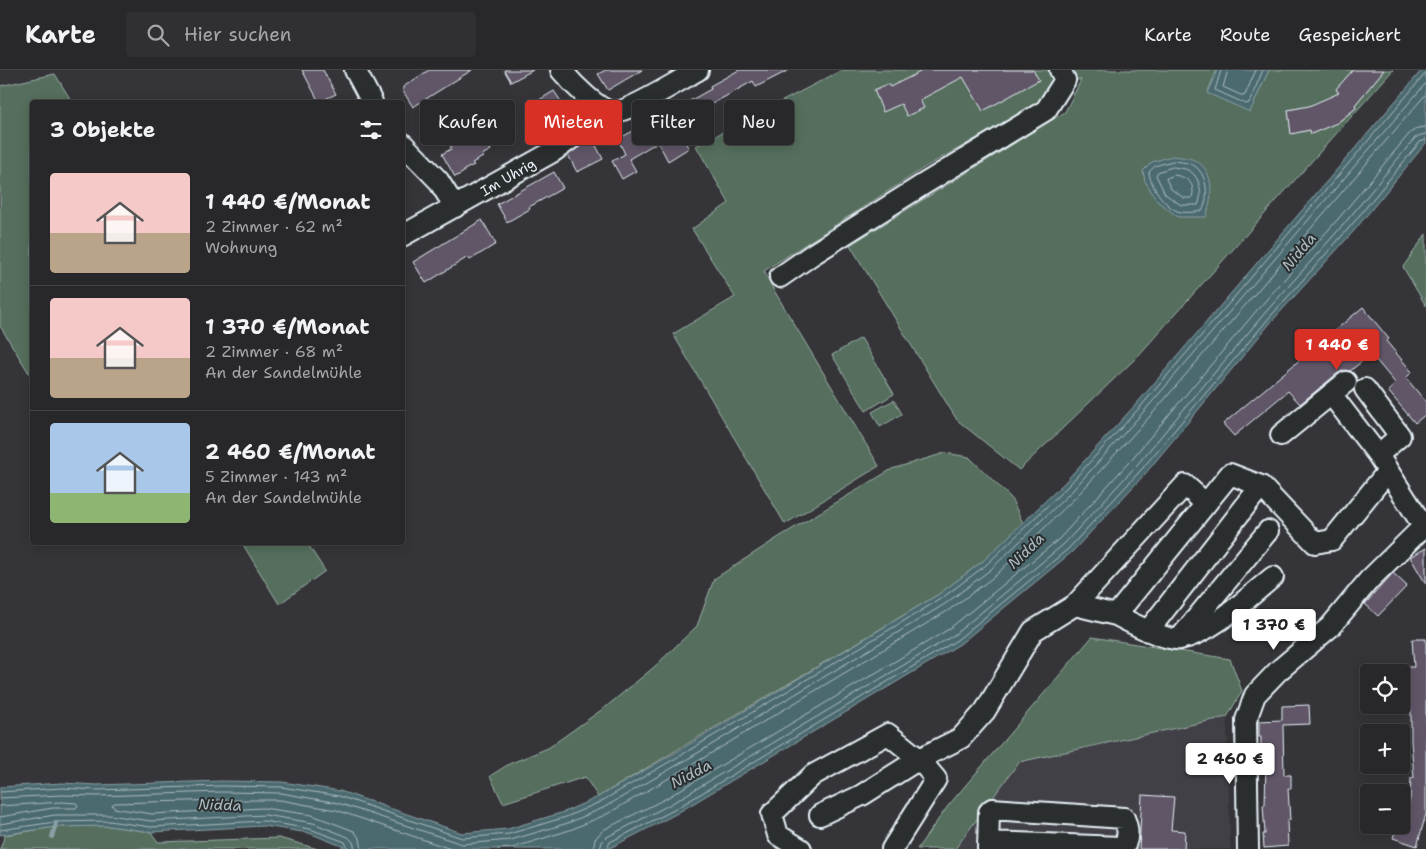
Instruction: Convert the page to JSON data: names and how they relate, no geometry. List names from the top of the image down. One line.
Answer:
{"streets":{"street":["Im Uhrig"]},"water":["Nidda"],"page":{"header":"Karte","search":"Hier suchen","nav":["Karte","Route","Gespeichert"],"chip":["Kaufen","Mieten","Filter","Neu"],"heading":"3 Objekte","list":[{"name":"1 440 €/Monat","note":"2 Zimmer · 62 m² · Wohnung"},{"name":"1 370 €/Monat","note":"2 Zimmer · 68 m² · An der Sandelmühle"},{"name":"2 460 €/Monat","note":"5 Zimmer · 143 m² · An der Sandelmühle"}],"price":["1 440 €","1 370 €","2 460 €"],"map_buttons":["+","−"]}}
